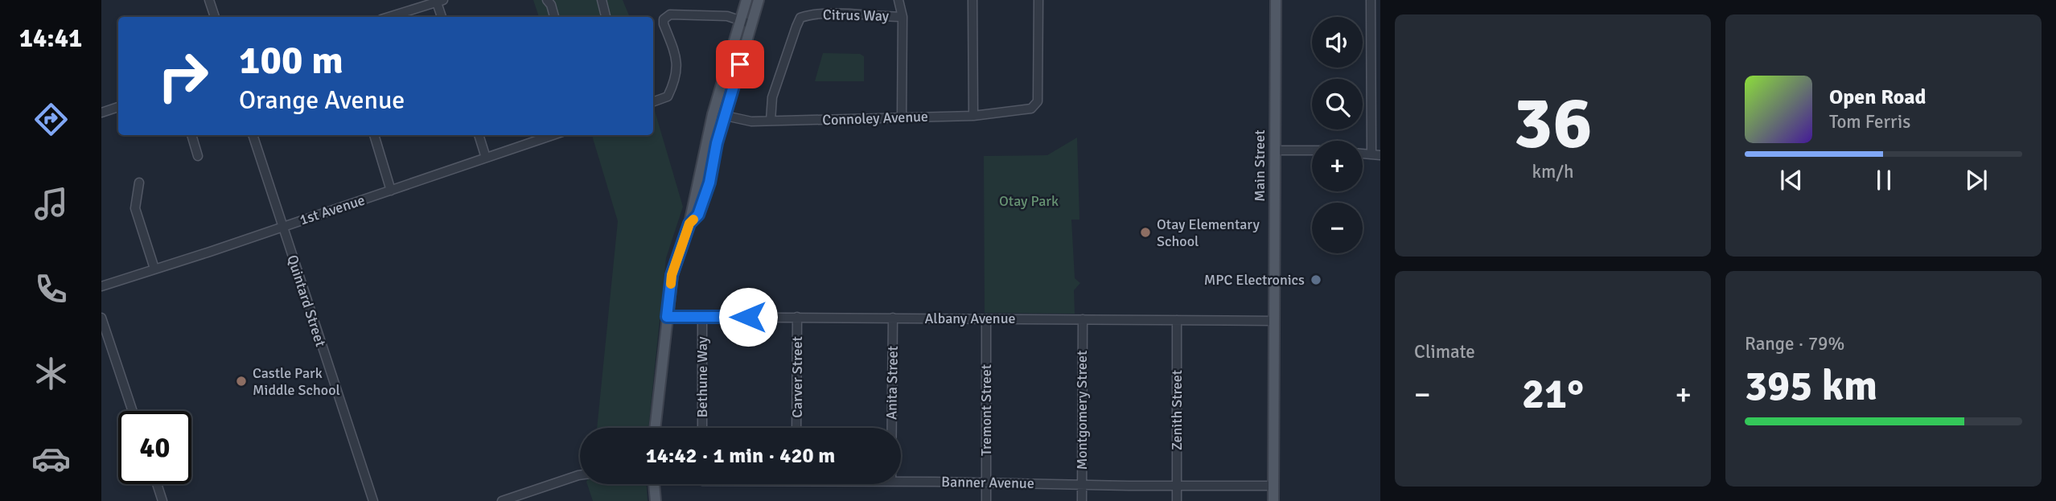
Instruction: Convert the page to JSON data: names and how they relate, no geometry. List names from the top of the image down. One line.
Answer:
{"streets":{"main road":["Main Street"],"street":["Citrus Way","Connoley Avenue","1st Avenue","Quintard Street","Albany Avenue","Bethune Way","Carver Street","Anita Street","Tremont Street","Montgomery Street","Zenith Street","Banner Avenue"]},"crossings":[["Citrus Way","Connoley Avenue"],["Main Street","Albany Avenue"],["Main Street","Banner Avenue"],["1st Avenue","Quintard Street"],["Albany Avenue","Bethune Way"],["Albany Avenue","Carver Street"],["Albany Avenue","Anita Street"],["Albany Avenue","Tremont Street"],["Albany Avenue","Montgomery Street"],["Albany Avenue","Zenith Street"],["Tremont Street","Banner Avenue"],["Montgomery Street","Banner Avenue"],["Zenith Street","Banner Avenue"]],"parks":["Otay Park"],"places":["Otay Elementary School","MPC Electronics","Castle Park Middle School"],"page":{"tabs":"14:41","tile":[["36","km/h"],"Climate",["Range · 79%","395 km"]],"map_buttons":["+","−"],"turn":["100 m","Orange Avenue"],"song":["Open Road","Tom Ferris"],"heat":["−","21°","+"],"limit":"40","trip":"14:42 · 1 min · 420 m"}}
